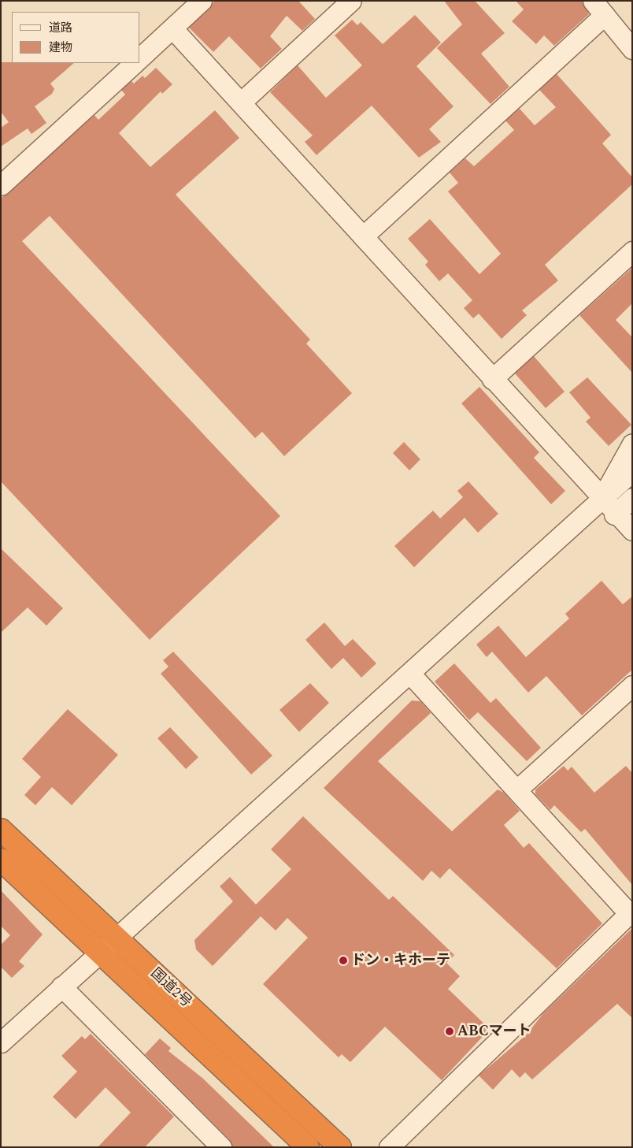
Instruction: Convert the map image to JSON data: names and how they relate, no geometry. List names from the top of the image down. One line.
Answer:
{"streets":{"highway":["国道2号"]},"places":["ドン・キホーテ","ABCマート"],"legend":["道路","建物"]}
